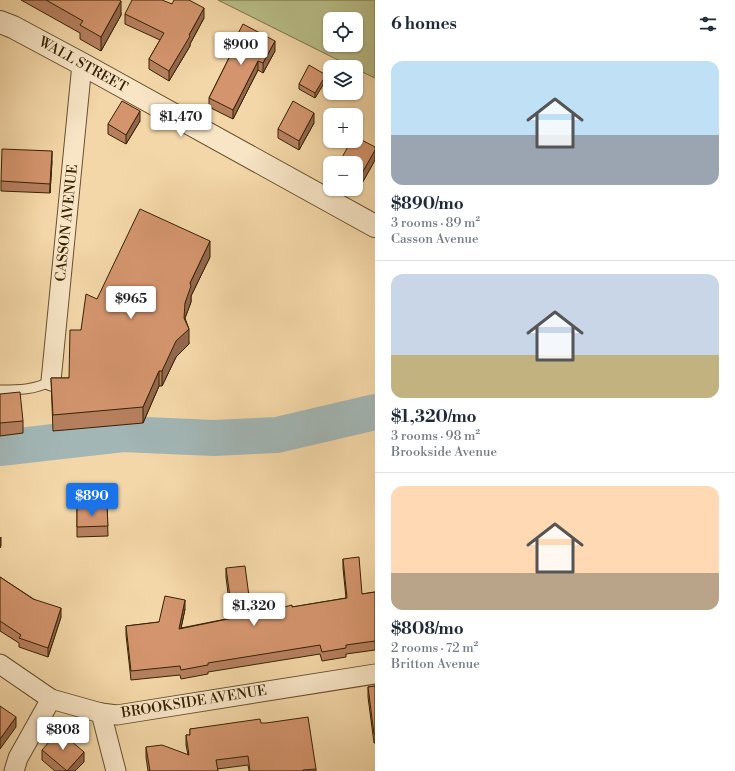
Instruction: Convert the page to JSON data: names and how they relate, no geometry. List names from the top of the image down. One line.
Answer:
{"streets":{"street":["WALL STREET","CASSON AVENUE","BROOKSIDE AVENUE"]},"crossings":[["WALL STREET","CASSON AVENUE"]],"page":{"heading":"6 homes","map_buttons":["+","−"],"price":["$900","$1,470","$965","$890","$1,320","$808"],"list":[{"name":"$890/mo","note":"3 rooms · 89 m² · Casson Avenue"},{"name":"$1,320/mo","note":"3 rooms · 98 m² · Brookside Avenue"},{"name":"$808/mo","note":"2 rooms · 72 m² · Britton Avenue"}]}}
